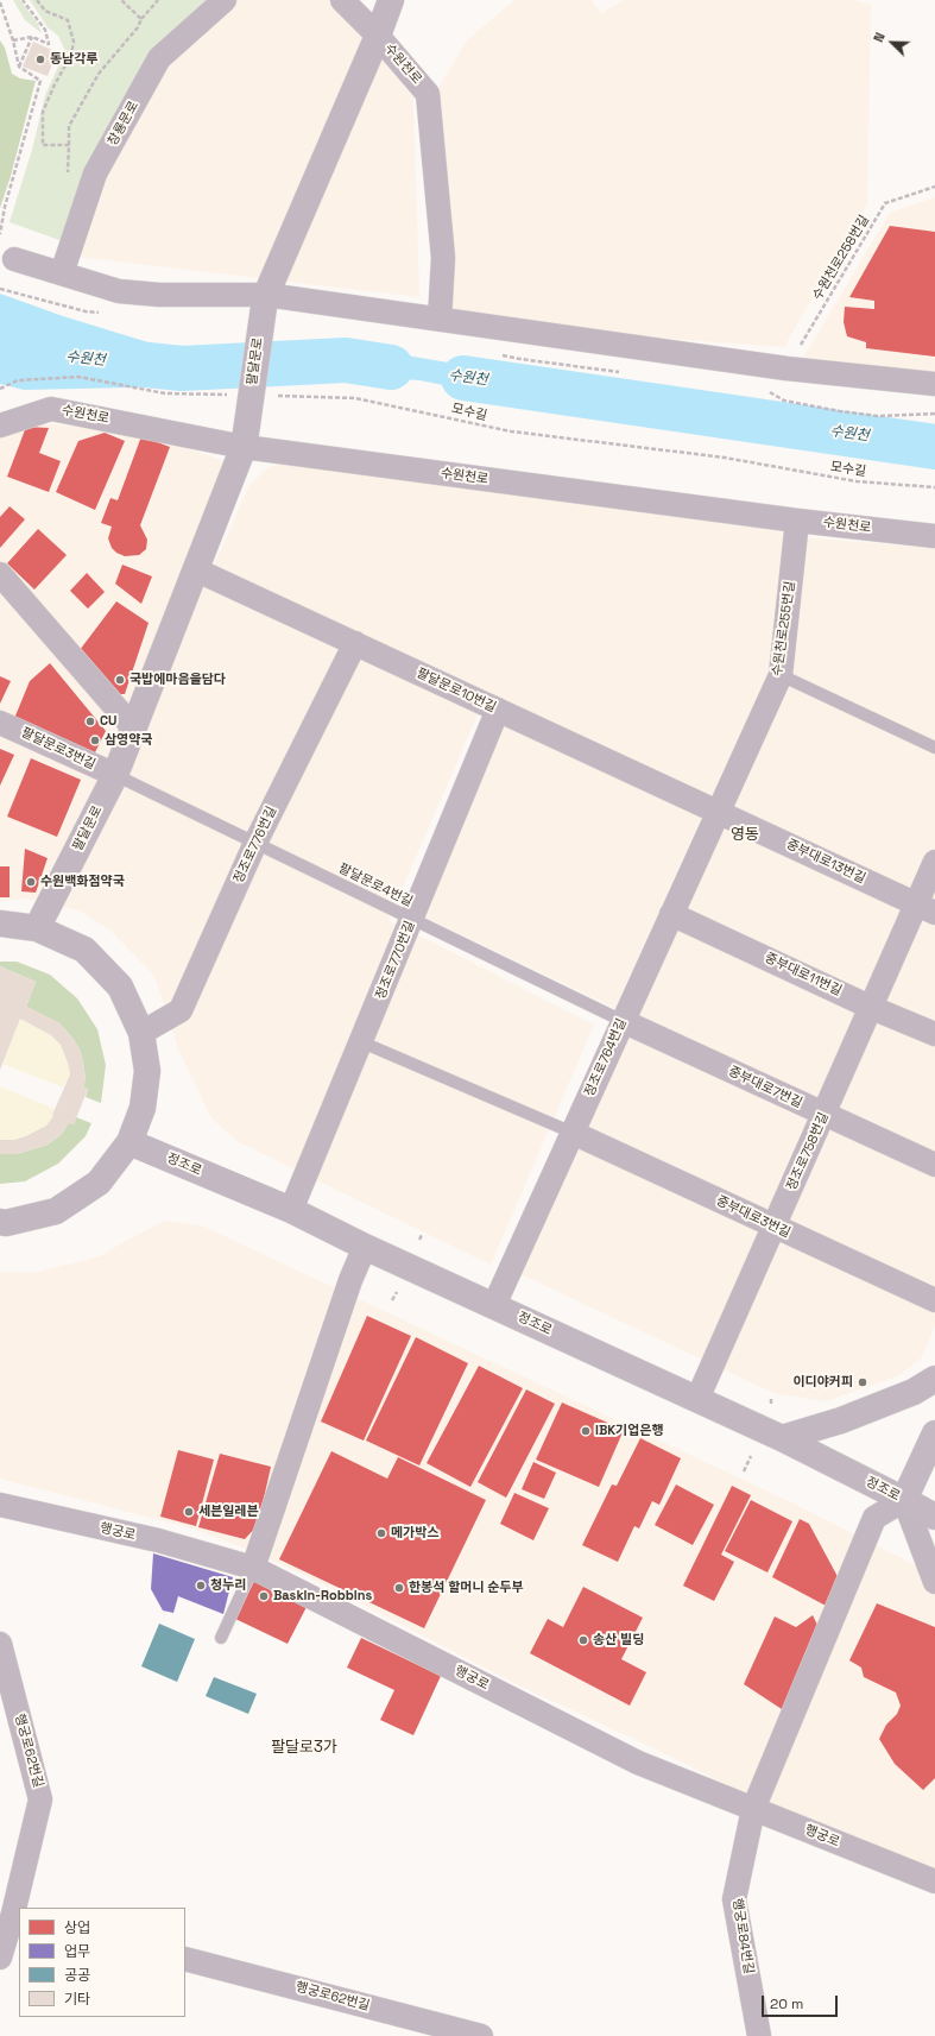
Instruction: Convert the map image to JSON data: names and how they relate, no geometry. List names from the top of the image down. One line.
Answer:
{"streets":{"main road":["정조로"],"street":["수원천로","창룡문로","팔달문로","수원천로255번길","팔달문로10번길","팔달문로3번길","정조로776번길","중부대로13번길","정조로770번길","중부대로11번길","정조로764번길","중부대로7번길","정조로758번길","중부대로3번길","행궁로","행궁로62번길","행궁로84번길"],"lane":["팔달문로4번길"],"path":["수원천로258번길","모수길"]},"crossings":[["수원천로","팔달문로"],["수원천로","수원천로255번길"],["팔달문로","팔달문로10번길"],["팔달문로","팔달문로3번길"],["팔달문로","팔달문로4번길"],["수원천로255번길","팔달문로10번길"],["수원천로255번길","중부대로13번길"],["수원천로255번길","정조로764번길"],["팔달문로10번길","정조로776번길"],["팔달문로10번길","중부대로13번길"],["팔달문로10번길","정조로770번길"],["팔달문로10번길","정조로764번길"],["팔달문로3번길","팔달문로4번길"],["정조로776번길","팔달문로4번길"],["중부대로13번길","정조로764번길"],["중부대로13번길","정조로758번길"],["팔달문로4번길","정조로770번길"],["팔달문로4번길","정조로764번길"],["팔달문로4번길","중부대로7번길"],["정조로770번길","정조로"],["중부대로11번길","정조로764번길"],["중부대로11번길","정조로758번길"],["정조로764번길","중부대로7번길"],["정조로764번길","정조로"],["정조로764번길","중부대로3번길"],["중부대로7번길","정조로758번길"],["정조로758번길","정조로"],["정조로758번길","중부대로3번길"],["정조로","행궁로84번길"],["행궁로","행궁로84번길"]],"districts":["영동","팔달로3가"],"water":["수원천"],"places":["동남각루","국밥에마음을담다","CU","삼영약국","수원백화점약국","이디야커피","IBK기업은행","세븐일레븐","메가박스","청누리","한봉석 할머니 순두부","Baskin-Robbins","송산 빌딩"],"legend":["상업","업무","공공","기타"],"scale_bar":"20 m","north":"top left"}
